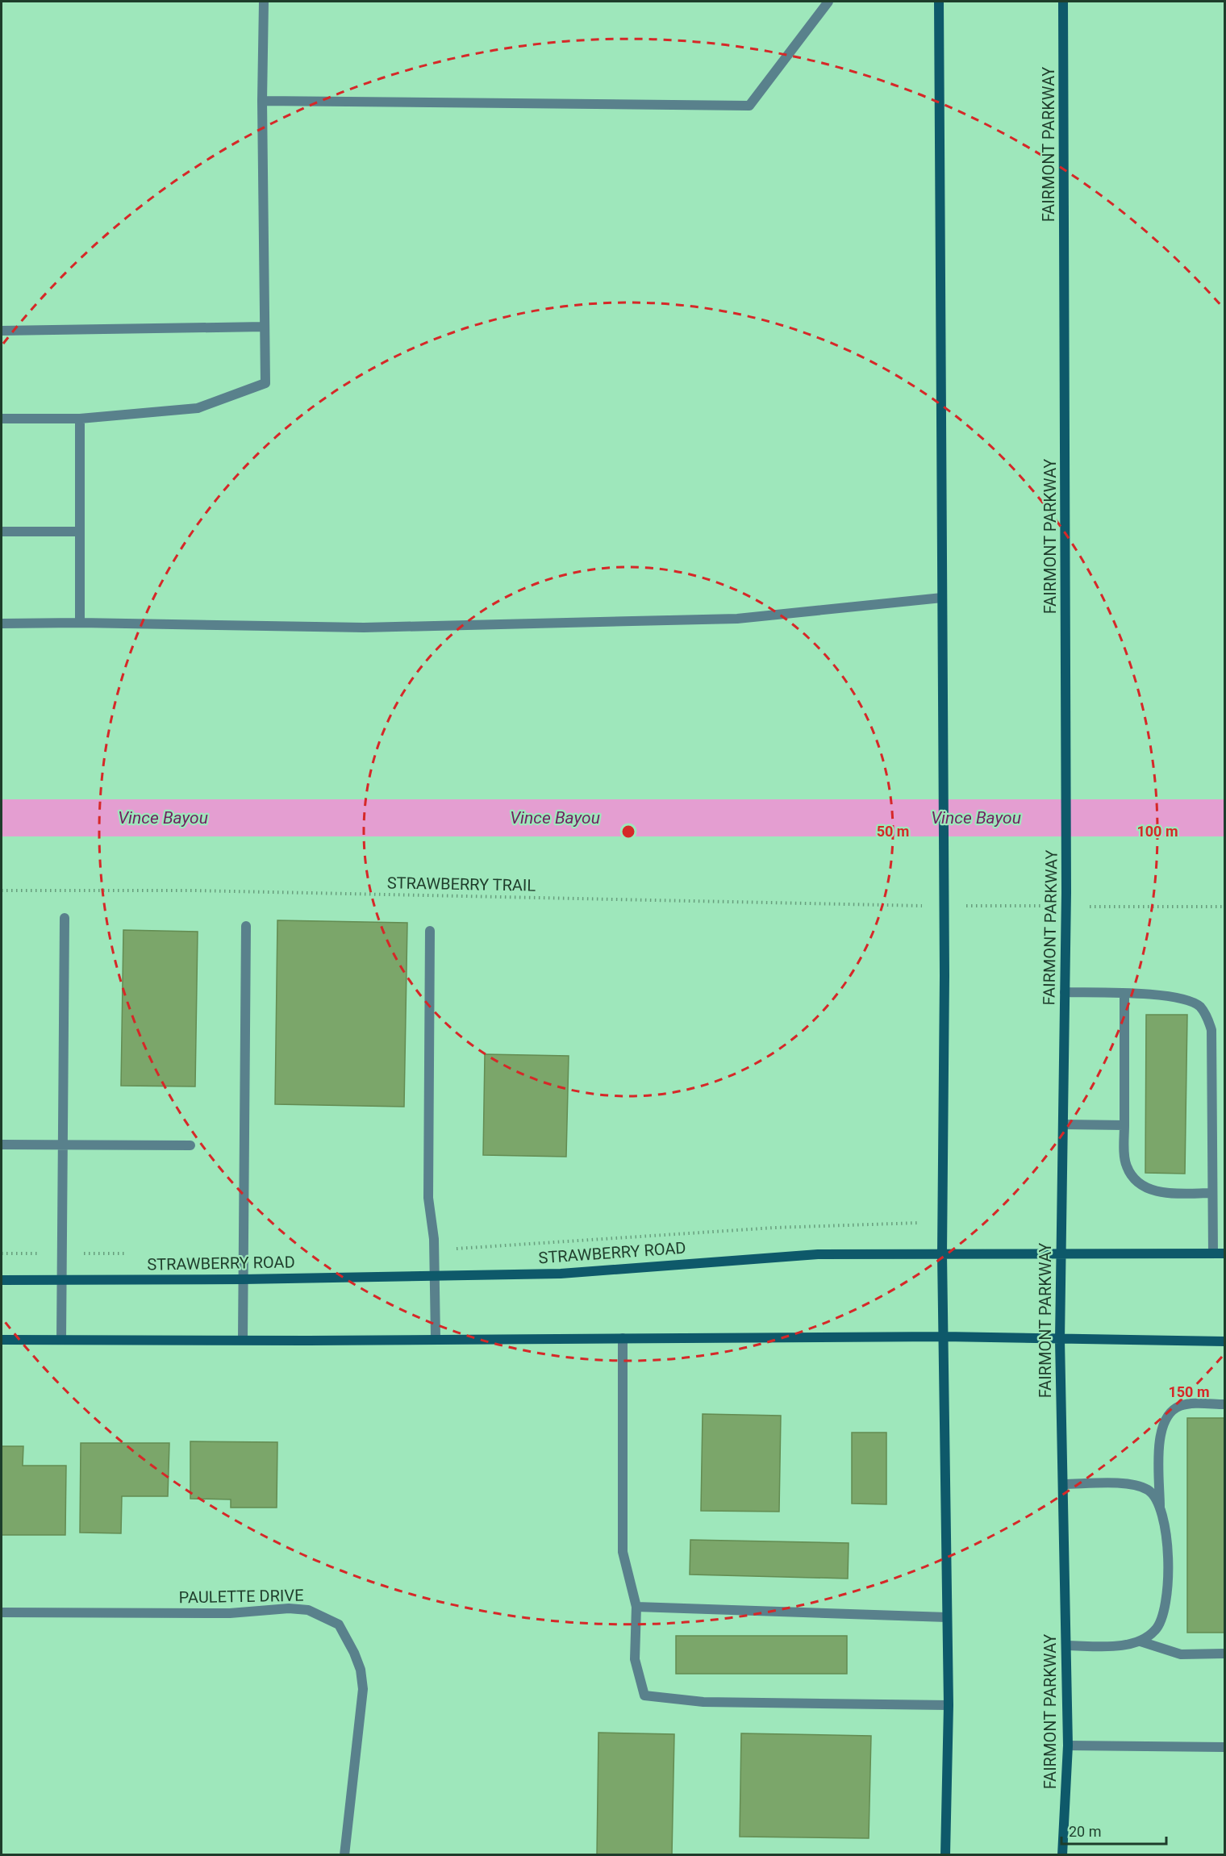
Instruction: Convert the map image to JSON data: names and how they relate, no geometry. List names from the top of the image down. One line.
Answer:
{"streets":{"main road":["FAIRMONT PARKWAY","STRAWBERRY ROAD"],"street":["PAULETTE DRIVE"],"path":["STRAWBERRY TRAIL"]},"crossings":[["FAIRMONT PARKWAY","STRAWBERRY ROAD"]],"water":["Vince Bayou"],"scale_bar":"20 m","rings":["50 m","100 m","150 m"]}
